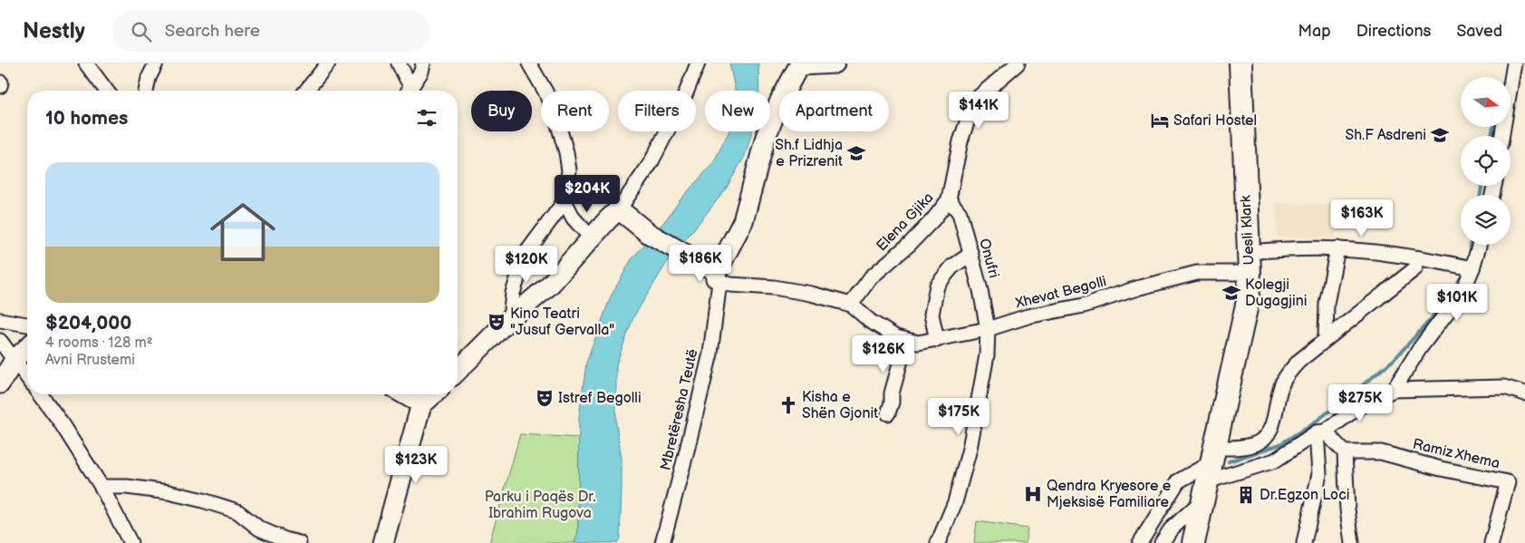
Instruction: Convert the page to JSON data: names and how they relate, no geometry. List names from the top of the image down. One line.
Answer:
{"streets":{"main road":["Uesli Klark"],"street":["Elena Gjika","Onufri","Xhevat Begolli","Mbretëresha Teutë","Ramiz Xhema"]},"crossings":[["Elena Gjika","Onufri"],["Elena Gjika","Xhevat Begolli"],["Uesli Klark","Xhevat Begolli"],["Onufri","Xhevat Begolli"],["Xhevat Begolli","Mbretëresha Teutë"]],"parks":["Parku i Paqës Dr. Ibrahim Rugova"],"places":{"hotel":["Safari Hostel"],"school or university":["Sh.F Asdreni","Sh.f Lidhja e Prizrenit","Kolegji Dugagjini"],"theatre":["Kino Teatri \"Jusuf Gervalla\"","Istref Begolli"],"church":["Kisha e Shën Gjonit"],"hospital":["Qendra Kryesore e Mjeksisë Familiare"],"building":["Dr.Egzon Loci"]},"north":"right","page":{"header":"Nestly","search":"Search here","nav":["Map","Directions","Saved"],"chip":["Buy","Rent","Filters","New","Apartment"],"heading":"10 homes","price":["$141K","$204K","$163K","$186K","$120K","$101K","$126K","$275K","$175K","$123K"],"list":[{"name":"$204,000","note":"4 rooms · 128 m² · Avni Rrustemi"}]}}
